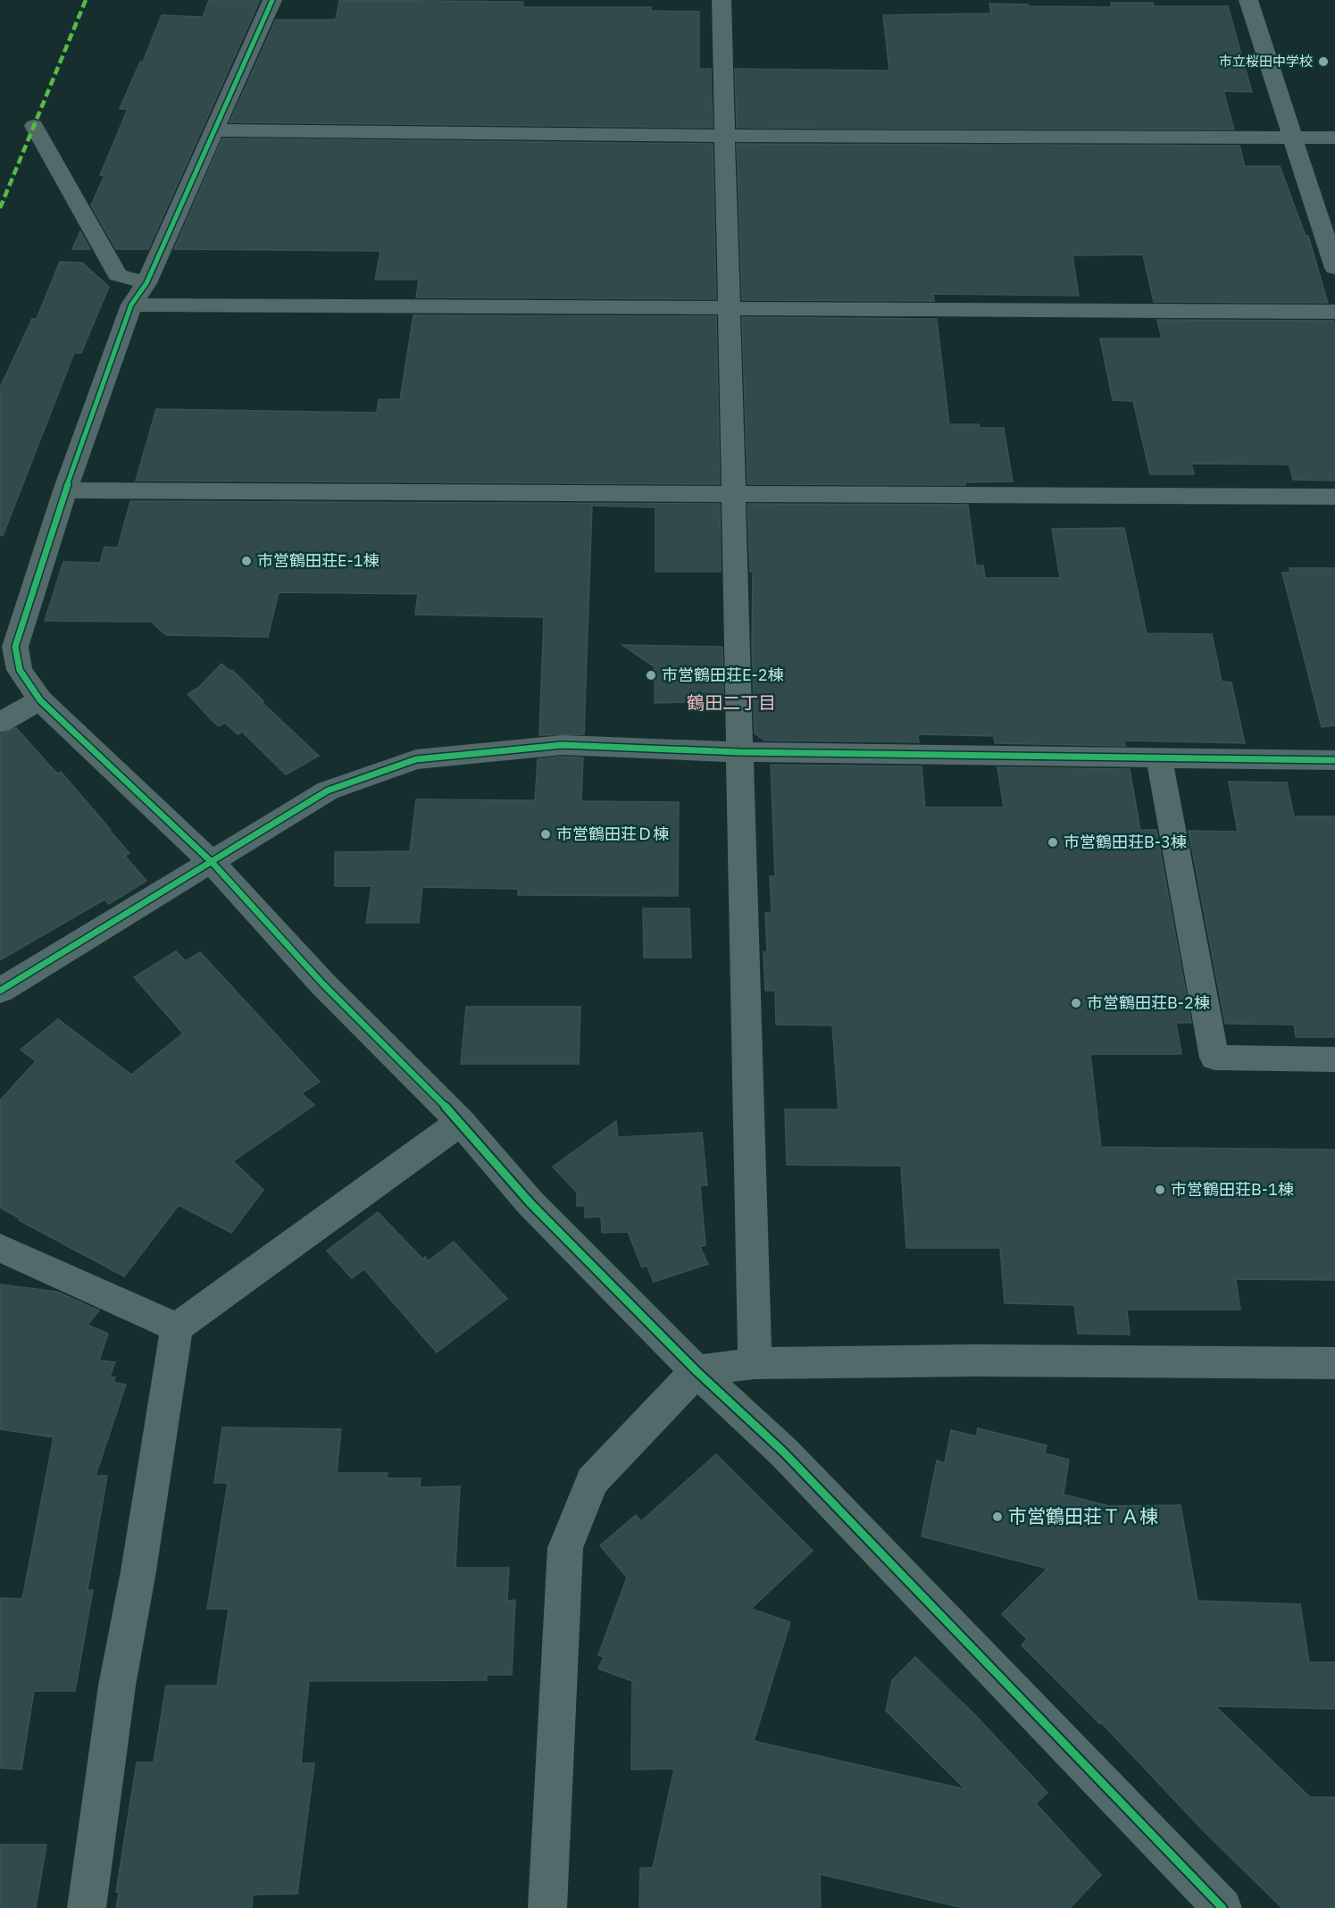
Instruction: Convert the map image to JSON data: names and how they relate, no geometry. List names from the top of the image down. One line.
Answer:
{"districts":["鶴田二丁目"],"places":["市立桜田中学校","市営鶴田荘E-1棟","市営鶴田荘E-2棟","市営鶴田荘Ｄ棟","市営鶴田荘B-3棟","市営鶴田荘B-2棟","市営鶴田荘B-1棟","市営鶴田荘ＴＡ棟"]}
